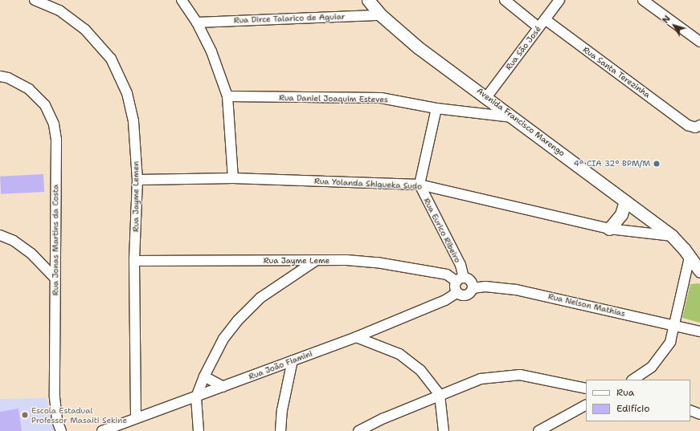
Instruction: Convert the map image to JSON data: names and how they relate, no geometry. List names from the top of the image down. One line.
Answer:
{"streets":{"main road":["Avenida Francisco Marengo"],"street":["Rua Dirce Talarico de Aguiar","Rua São José","Rua Santa Terezinha","Rua Daniel Joaquim Esteves","Rua Yolanda Shigueka Sudo","Rua Jayme Lemen","Rua Eurico Ribeiro","Rua Jonas Martins da Costa","Rua Jayme Leme","Rua Nelson Mathias","Rua João Fiamini"]},"crossings":[["Rua Dirce Talarico de Aguiar","Avenida Francisco Marengo"],["Rua São José","Rua Santa Terezinha"],["Rua São José","Avenida Francisco Marengo"],["Rua Daniel Joaquim Esteves","Avenida Francisco Marengo"],["Avenida Francisco Marengo","Rua Yolanda Shigueka Sudo"],["Rua Yolanda Shigueka Sudo","Rua Jayme Lemen"],["Rua Yolanda Shigueka Sudo","Rua Eurico Ribeiro"],["Rua Jayme Lemen","Rua Jayme Leme"],["Rua Jayme Lemen","Rua João Fiamini"],["Rua Eurico Ribeiro","Rua Jayme Leme"],["Rua Eurico Ribeiro","Rua Nelson Mathias"],["Rua Eurico Ribeiro","Rua João Fiamini"],["Rua Jayme Leme","Rua Nelson Mathias"],["Rua Jayme Leme","Rua João Fiamini"],["Rua Nelson Mathias","Rua João Fiamini"]],"places":["4ª CIA 32º BPM/M","Escola Estadual Professor Masaiti Sekine"],"legend":["Rua","Edifício"],"north":"top left"}
